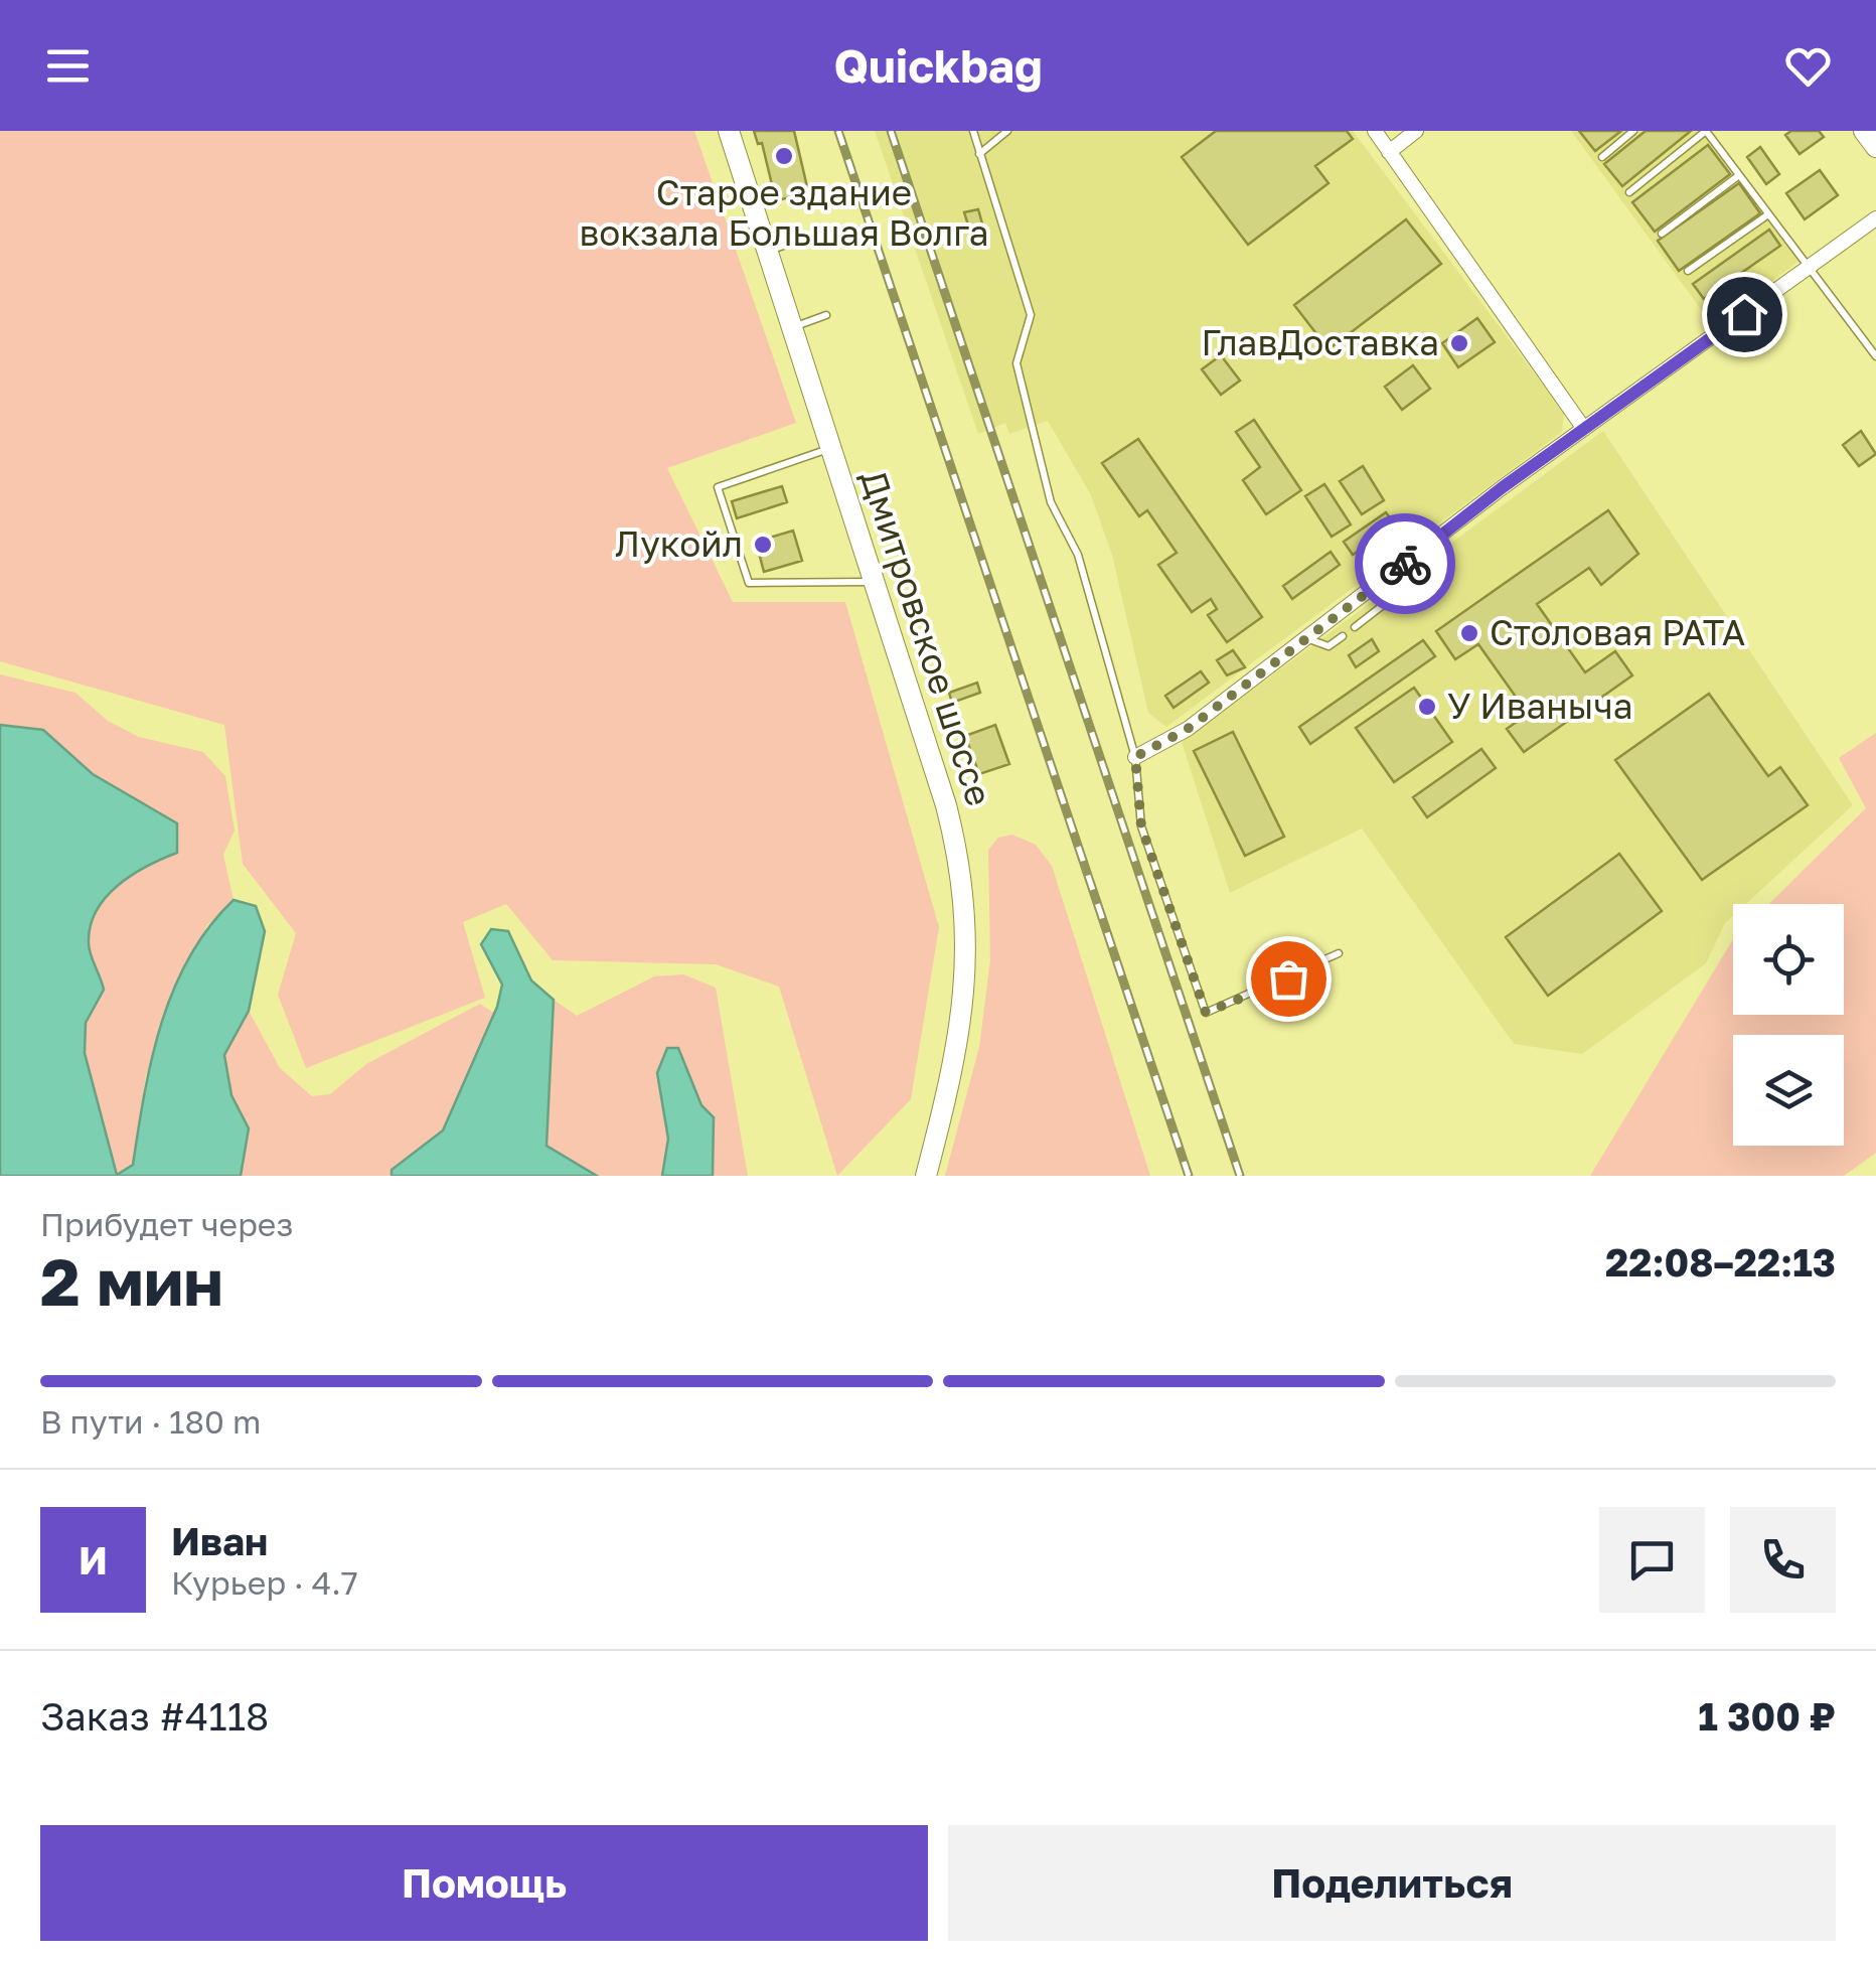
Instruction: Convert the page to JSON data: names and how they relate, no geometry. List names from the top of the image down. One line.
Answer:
{"streets":{"main road":["Дмитровское шоссе"]},"places":["Старое здание вокзала Большая Волга","ГлавДоставка","Лукойл","Столовая РАТА","У Иваныча"],"page":{"header":"Quickbag","heading":["2 мин","Прибудет через","22:08–22:13"],"panel":["Иван","Курьер · 4.7","Заказ #4118","1 300 ₽"],"bar":"В пути · 180 m","round":"И","buttons":["Помощь","Поделиться"]}}
